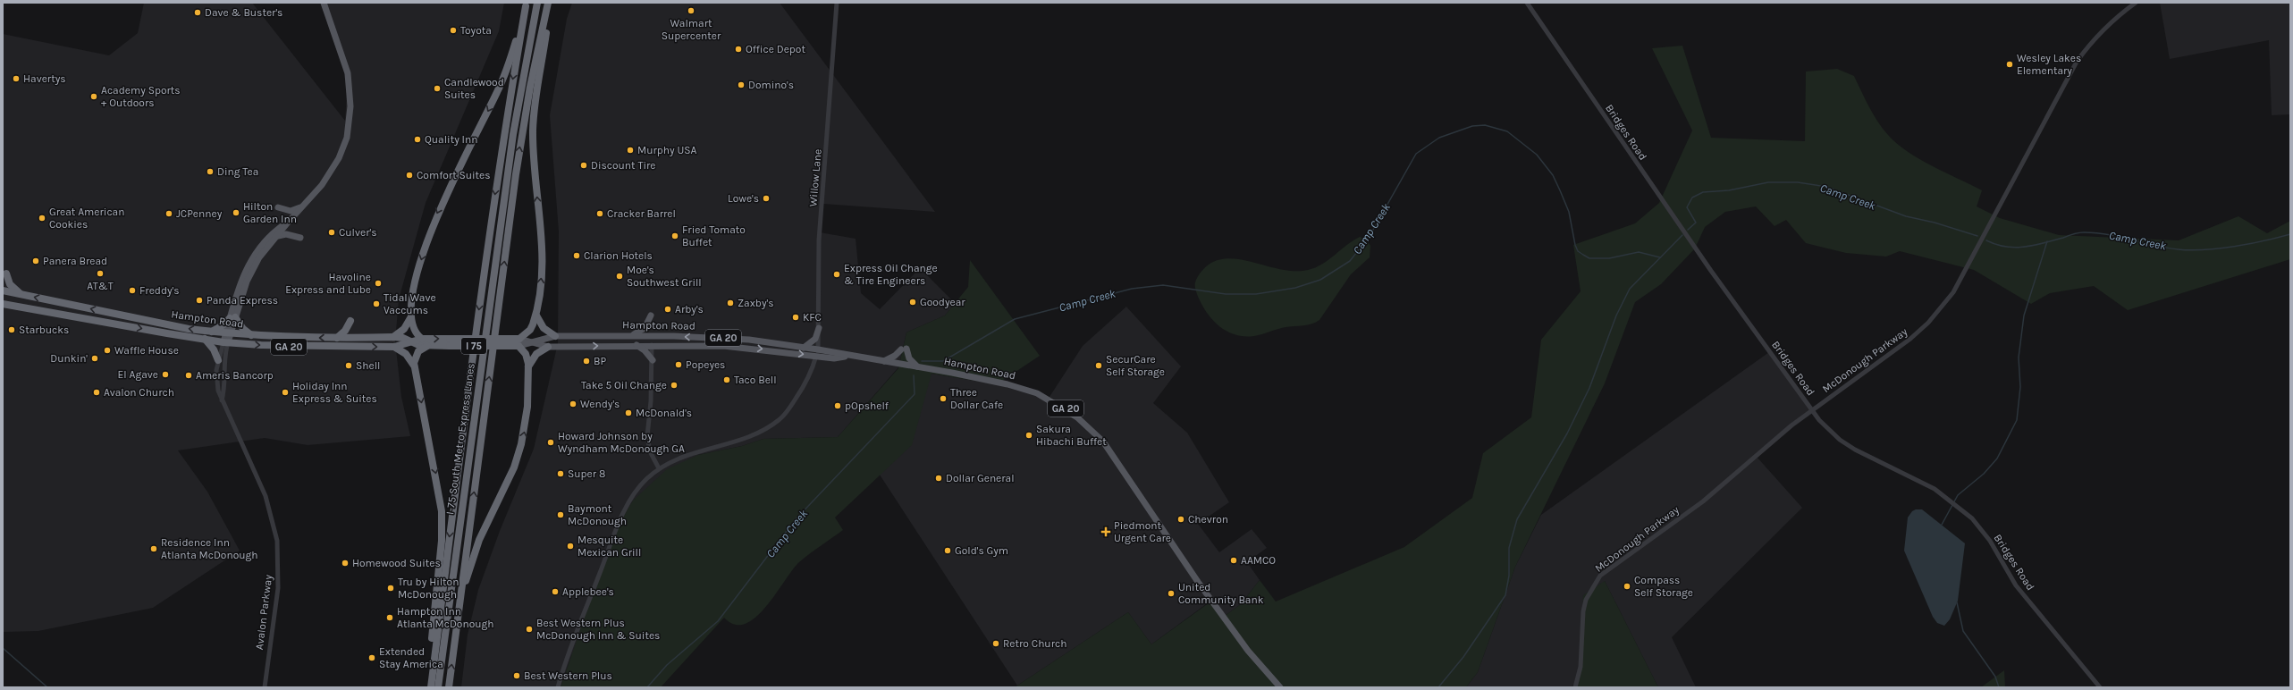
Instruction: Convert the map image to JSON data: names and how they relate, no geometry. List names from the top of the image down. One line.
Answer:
{"streets":{"highway":["Hampton Road","GA 20","I 75","I-75 South Metro Express Lanes"],"main road":["Avalon Parkway"],"street":["Bridges Road","Willow Lane","McDonough Parkway"]},"crossings":[["Bridges Road","McDonough Parkway"],["Willow Lane","Hampton Road"],["Hampton Road","Avalon Parkway"]],"water":["Camp Creek"],"places":{"other":["Walmart Supercenter","Dave & Buster's","Toyota","Office Depot","Wesley Lakes Elementary","Havertys","Domino's","Candlewood Suites","Academy Sports + Outdoors","Quality Inn","Murphy USA","Discount Tire","Ding Tea","Comfort Suites","Lowe's","Hilton Garden Inn","JCPenney","Cracker Barrel","Great American Cookies","Culver's","Fried Tomato Buffet","Clarion Hotels","Panera Bread","AT&T","Express Oil Change & Tire Engineers","Moe's Southwest Grill","Havoline Express and Lube","Freddy's","Panda Express","Goodyear","Zaxby's","Tidal Wave Vaccums","Arby's","KFC","Starbucks","Waffle House","Dunkin'","BP","Popeyes","Shell","SecurCare Self Storage","El Agave","Ameris Bancorp","Taco Bell","Take 5 Oil Change","Avalon Church","Holiday Inn Express & Suites","Three Dollar Cafe","Wendy's","pOpshelf","McDonald's","Sakura Hibachi Buffet","Howard Johnson by Wyndham McDonough GA","Super 8","Dollar General","Baymont McDonough","Chevron","Mesquite Mexican Grill","Residence Inn Atlanta McDonough","Gold's Gym","AAMCO","Homewood Suites","Compass Self Storage","Tru by Hilton McDonough","Applebee's","United Community Bank","Hampton Inn Atlanta McDonough","Best Western Plus McDonough Inn & Suites","Retro Church","Extended Stay America","Best Western Plus"],"health":["Piedmont Urgent Care"]}}
